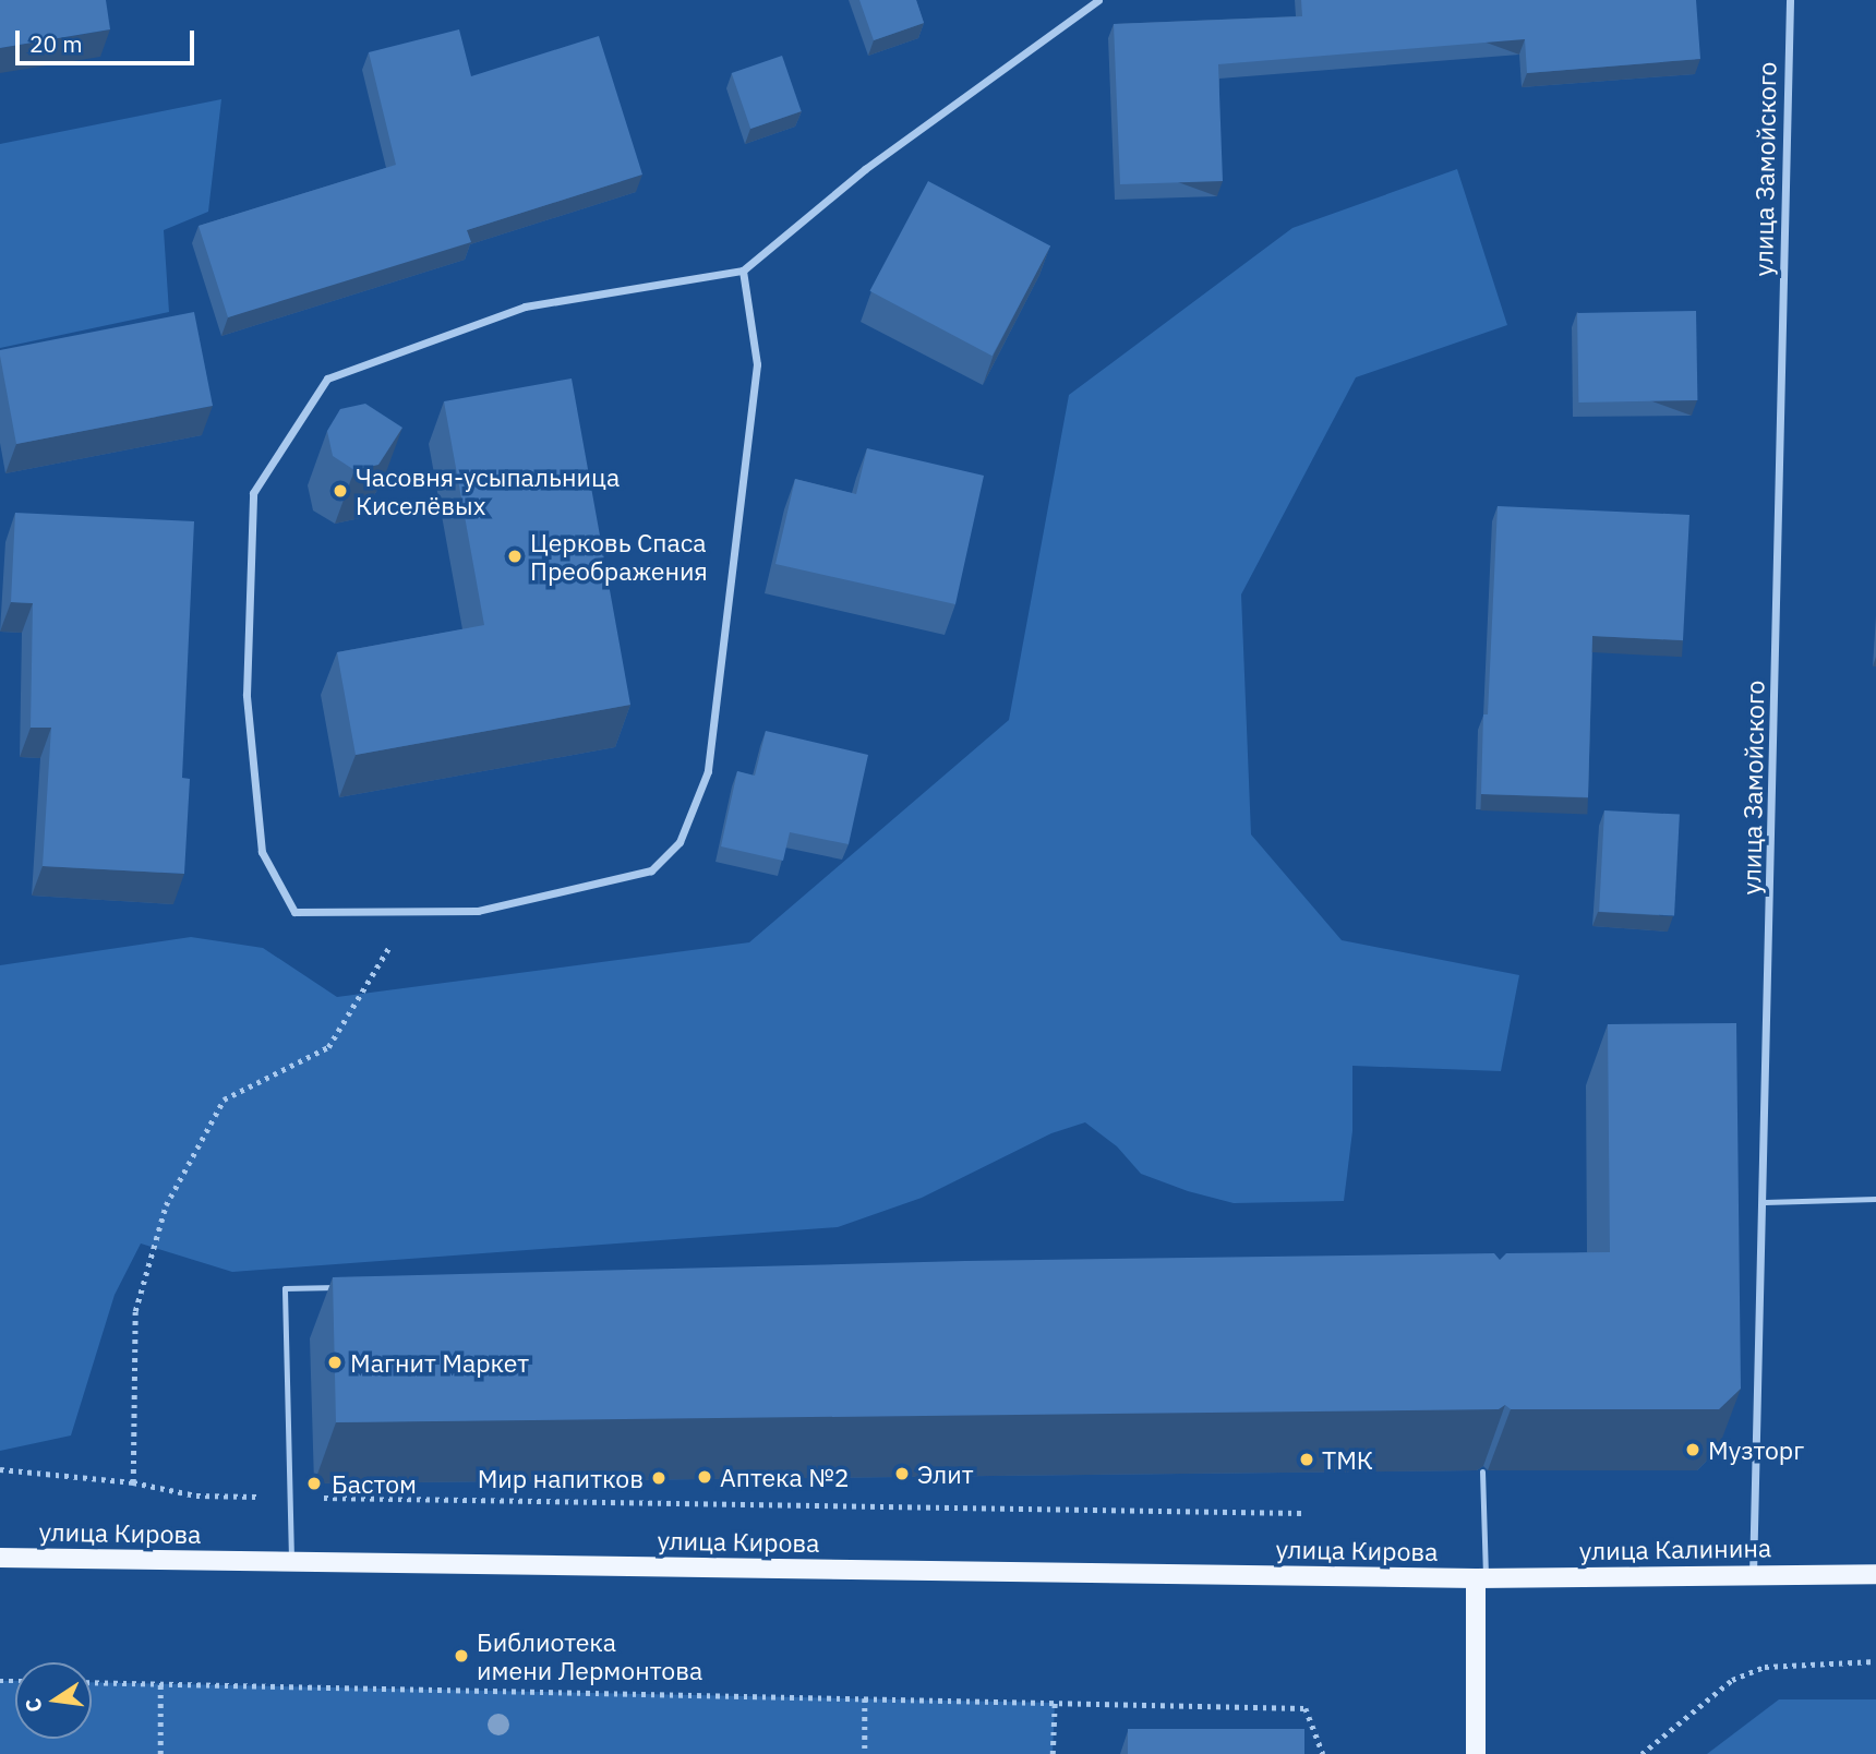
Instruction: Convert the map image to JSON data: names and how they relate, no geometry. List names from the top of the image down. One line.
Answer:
{"streets":{"main road":["улица Кирова","улица Калинина"],"street":["улица Замойского"]},"crossings":[["улица Замойского","улица Калинина"],["улица Кирова","улица Калинина"]],"places":["Часовня-усыпальница Киселёвых","Церковь Спаса Преображения","Магнит Маркет","Музторг","ТМК","Элит","Аптека №2","Мир напитков","Бастом","Библиотека имени Лермонтова"],"scale_bar":"20 m","north":"left"}
